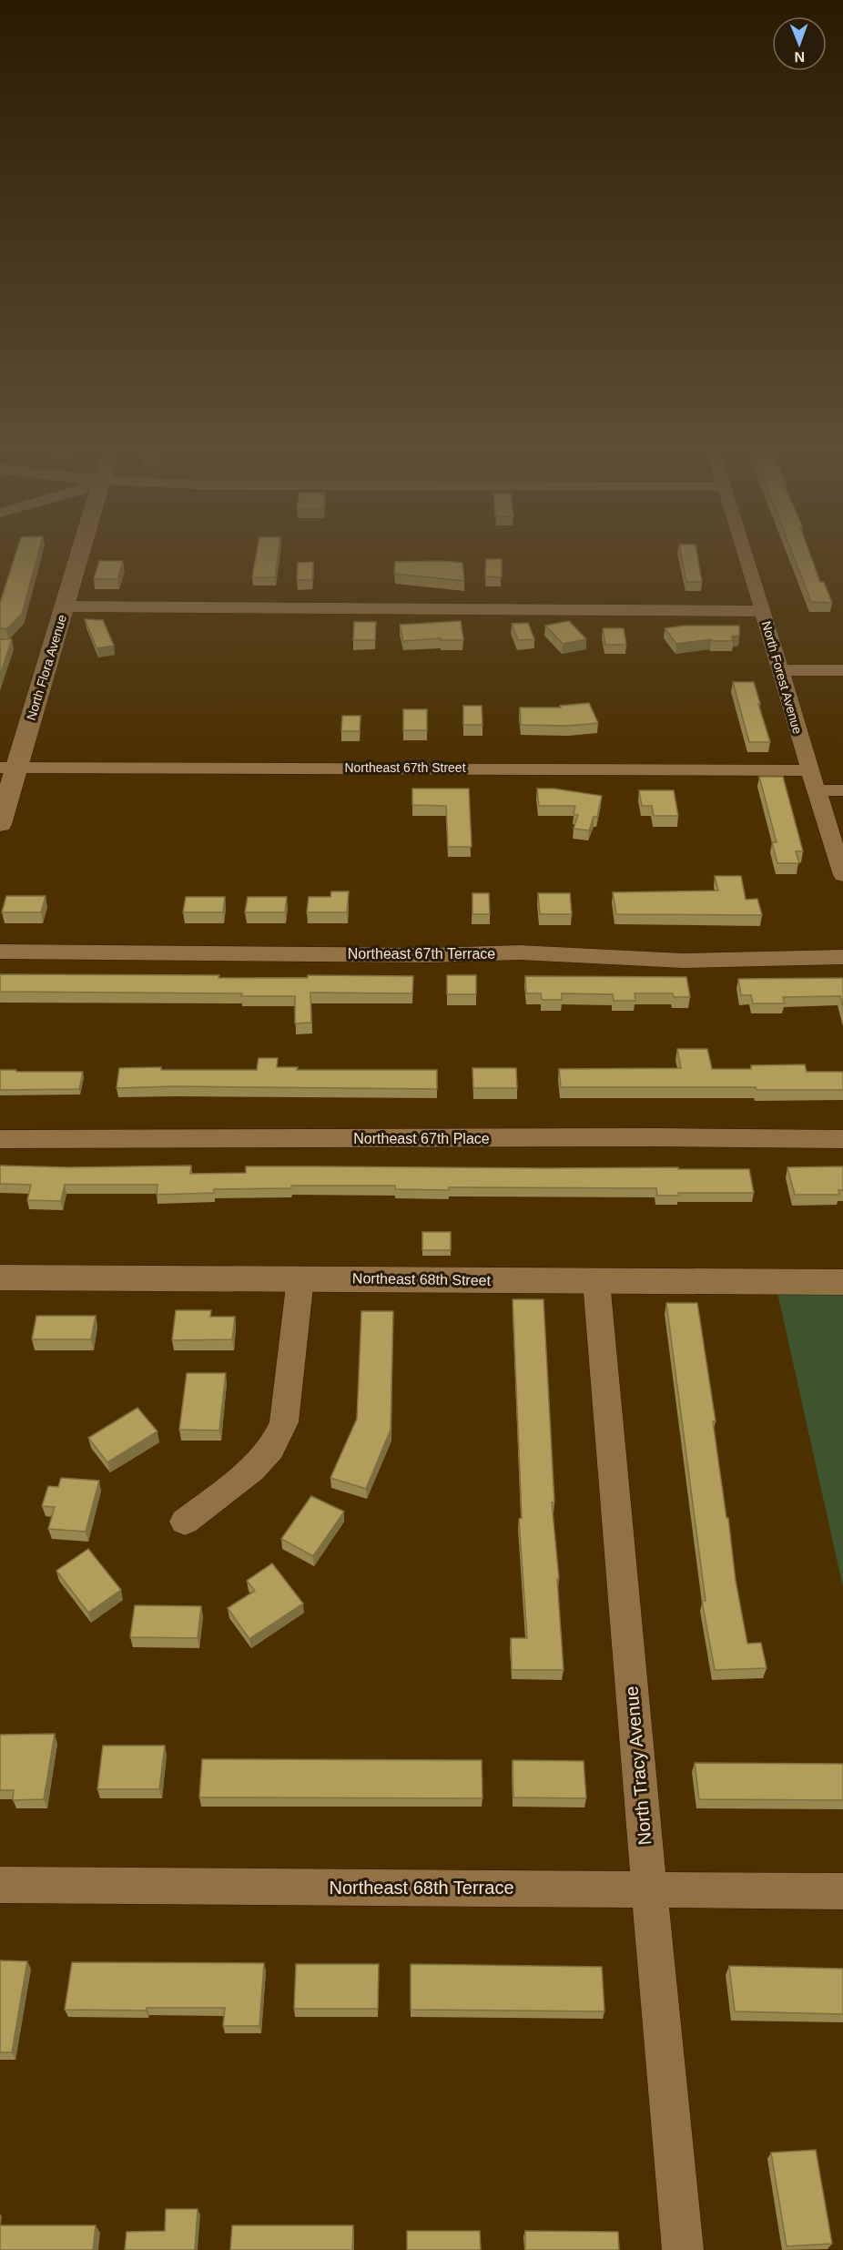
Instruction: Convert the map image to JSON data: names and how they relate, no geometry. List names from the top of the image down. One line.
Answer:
{"streets":{"street":["North Flora Avenue","North Forest Avenue","Northeast 67th Street","Northeast 67th Terrace","Northeast 67th Place","Northeast 68th Street","North Tracy Avenue","Northeast 68th Terrace"]},"crossings":[["North Flora Avenue","Northeast 67th Street"],["North Forest Avenue","Northeast 67th Street"],["Northeast 68th Street","North Tracy Avenue"],["North Tracy Avenue","Northeast 68th Terrace"]],"north":"bottom"}
